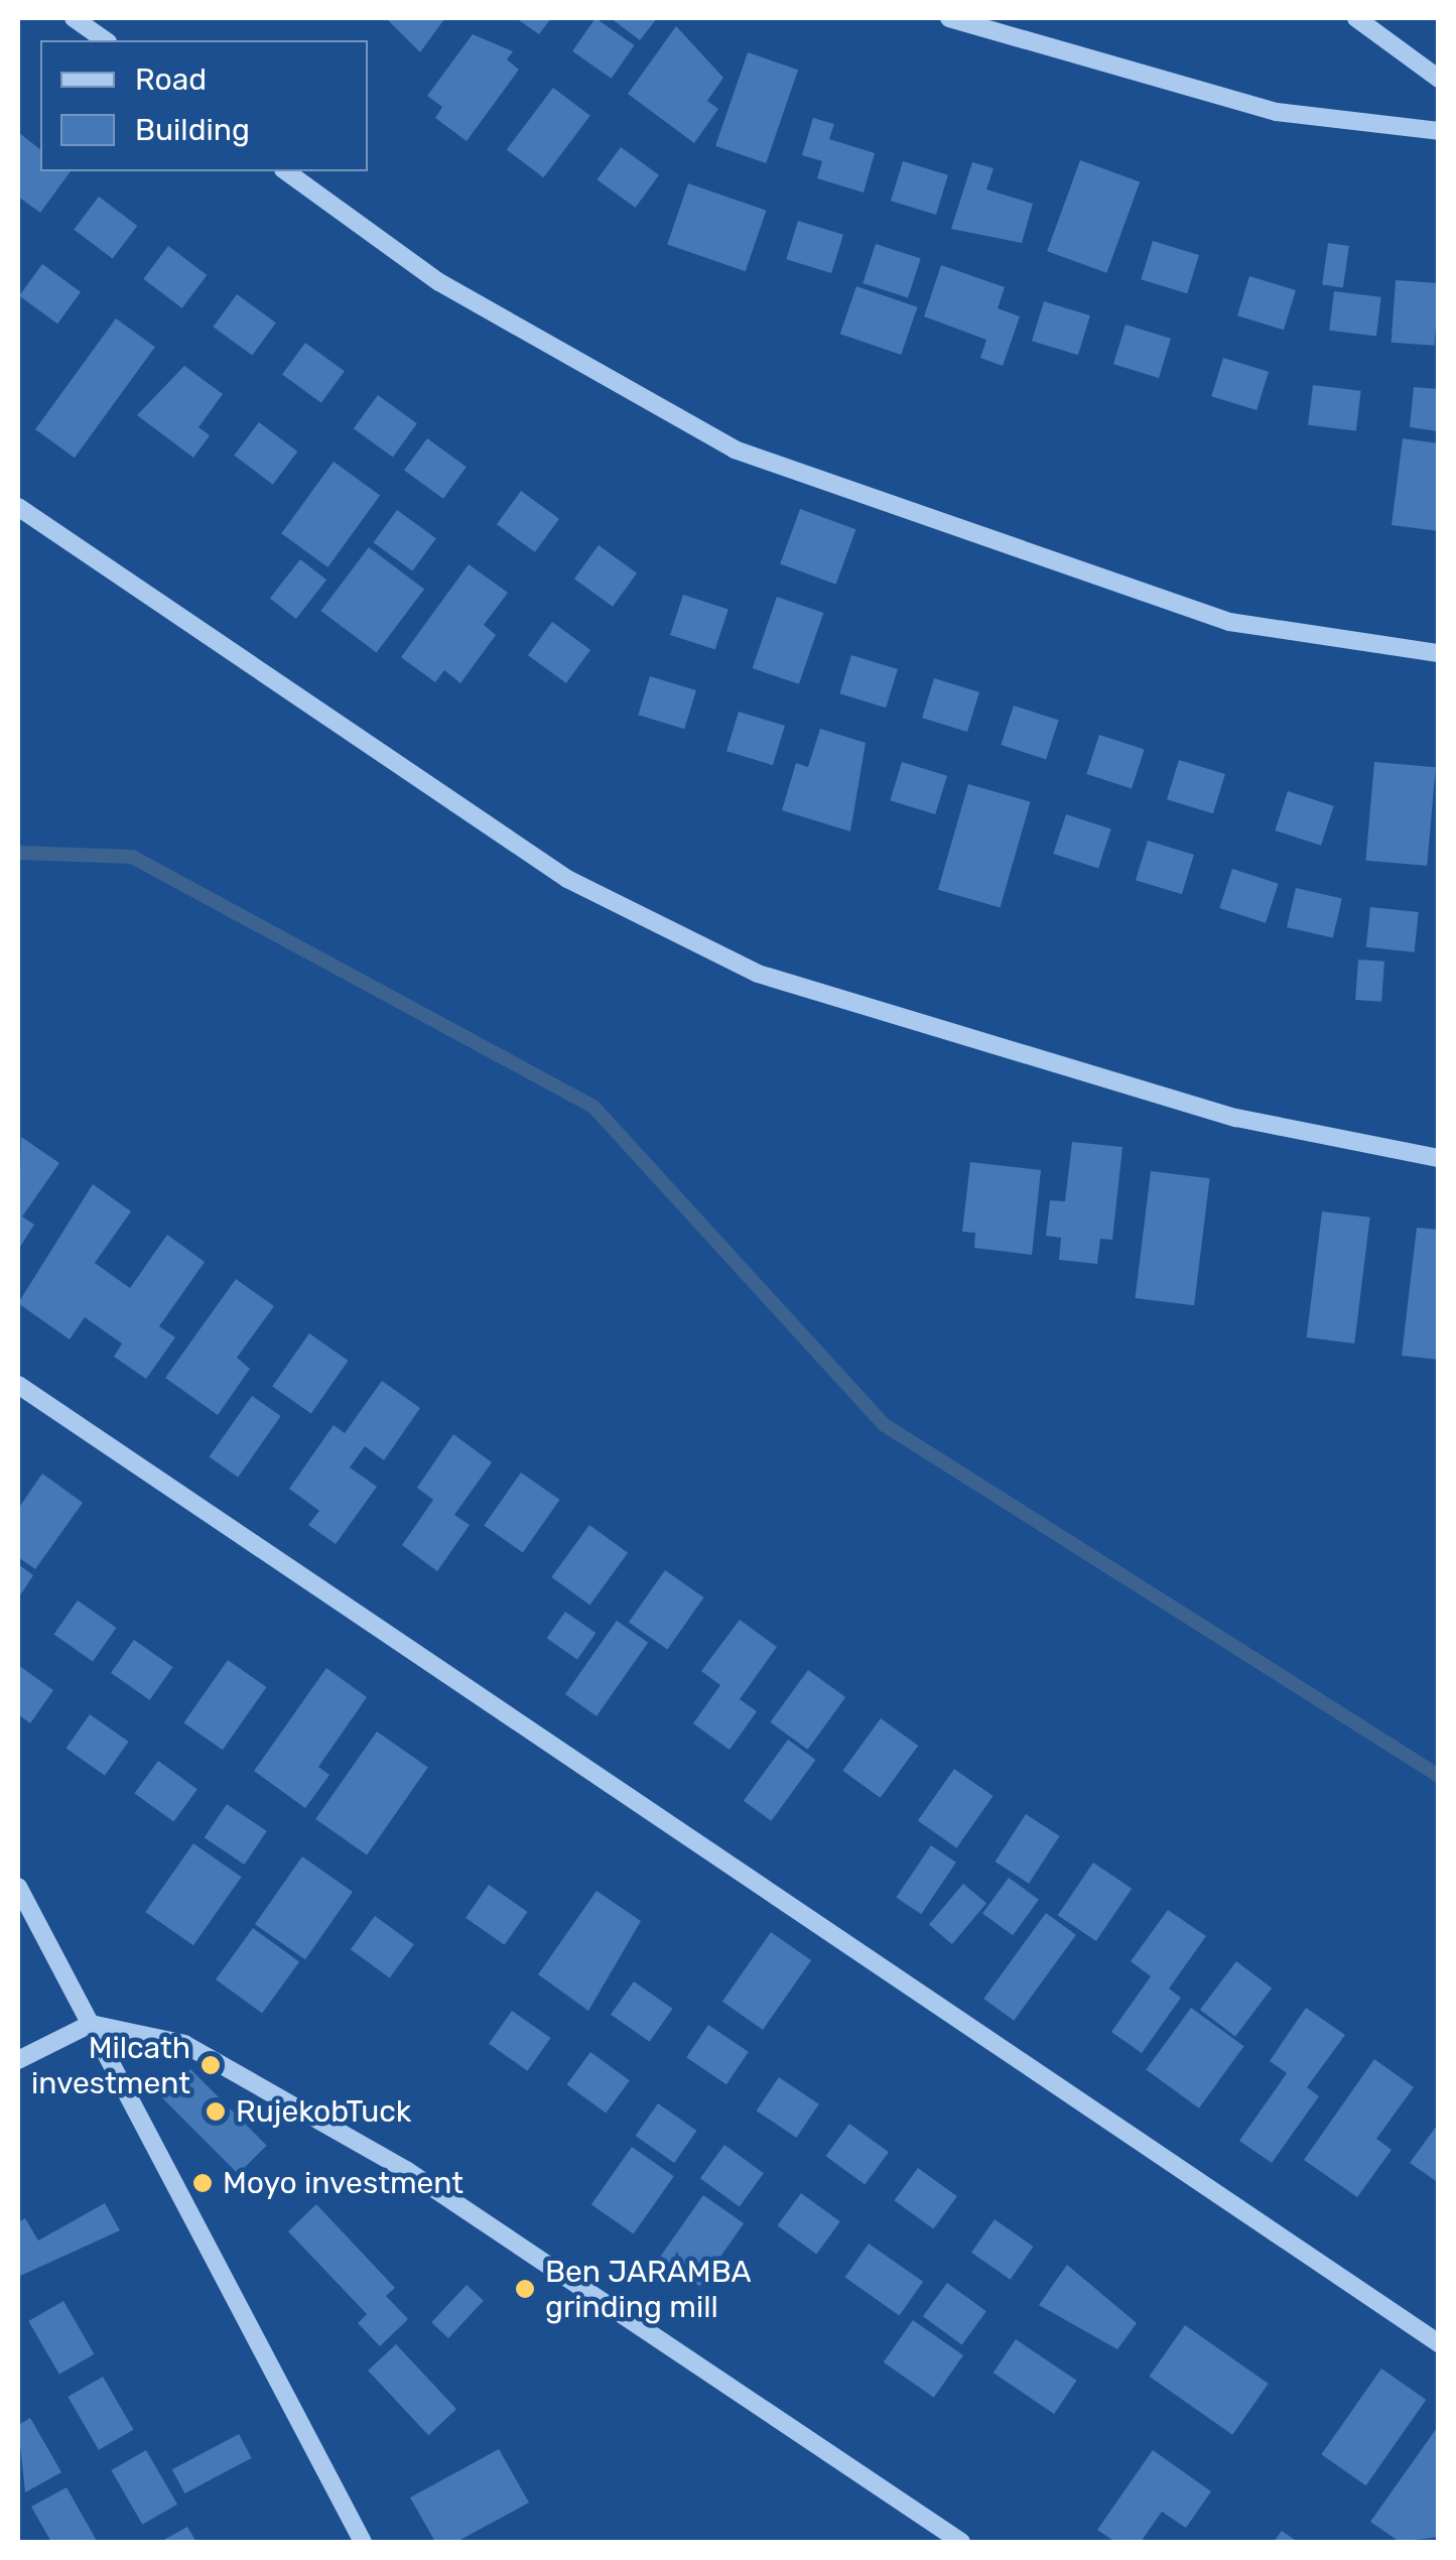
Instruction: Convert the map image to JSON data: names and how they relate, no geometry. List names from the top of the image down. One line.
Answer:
{"places":["Milcath investment","RujekobTuck","Moyo investment","Ben JARAMBA grinding mill"],"legend":["Road","Building"]}
